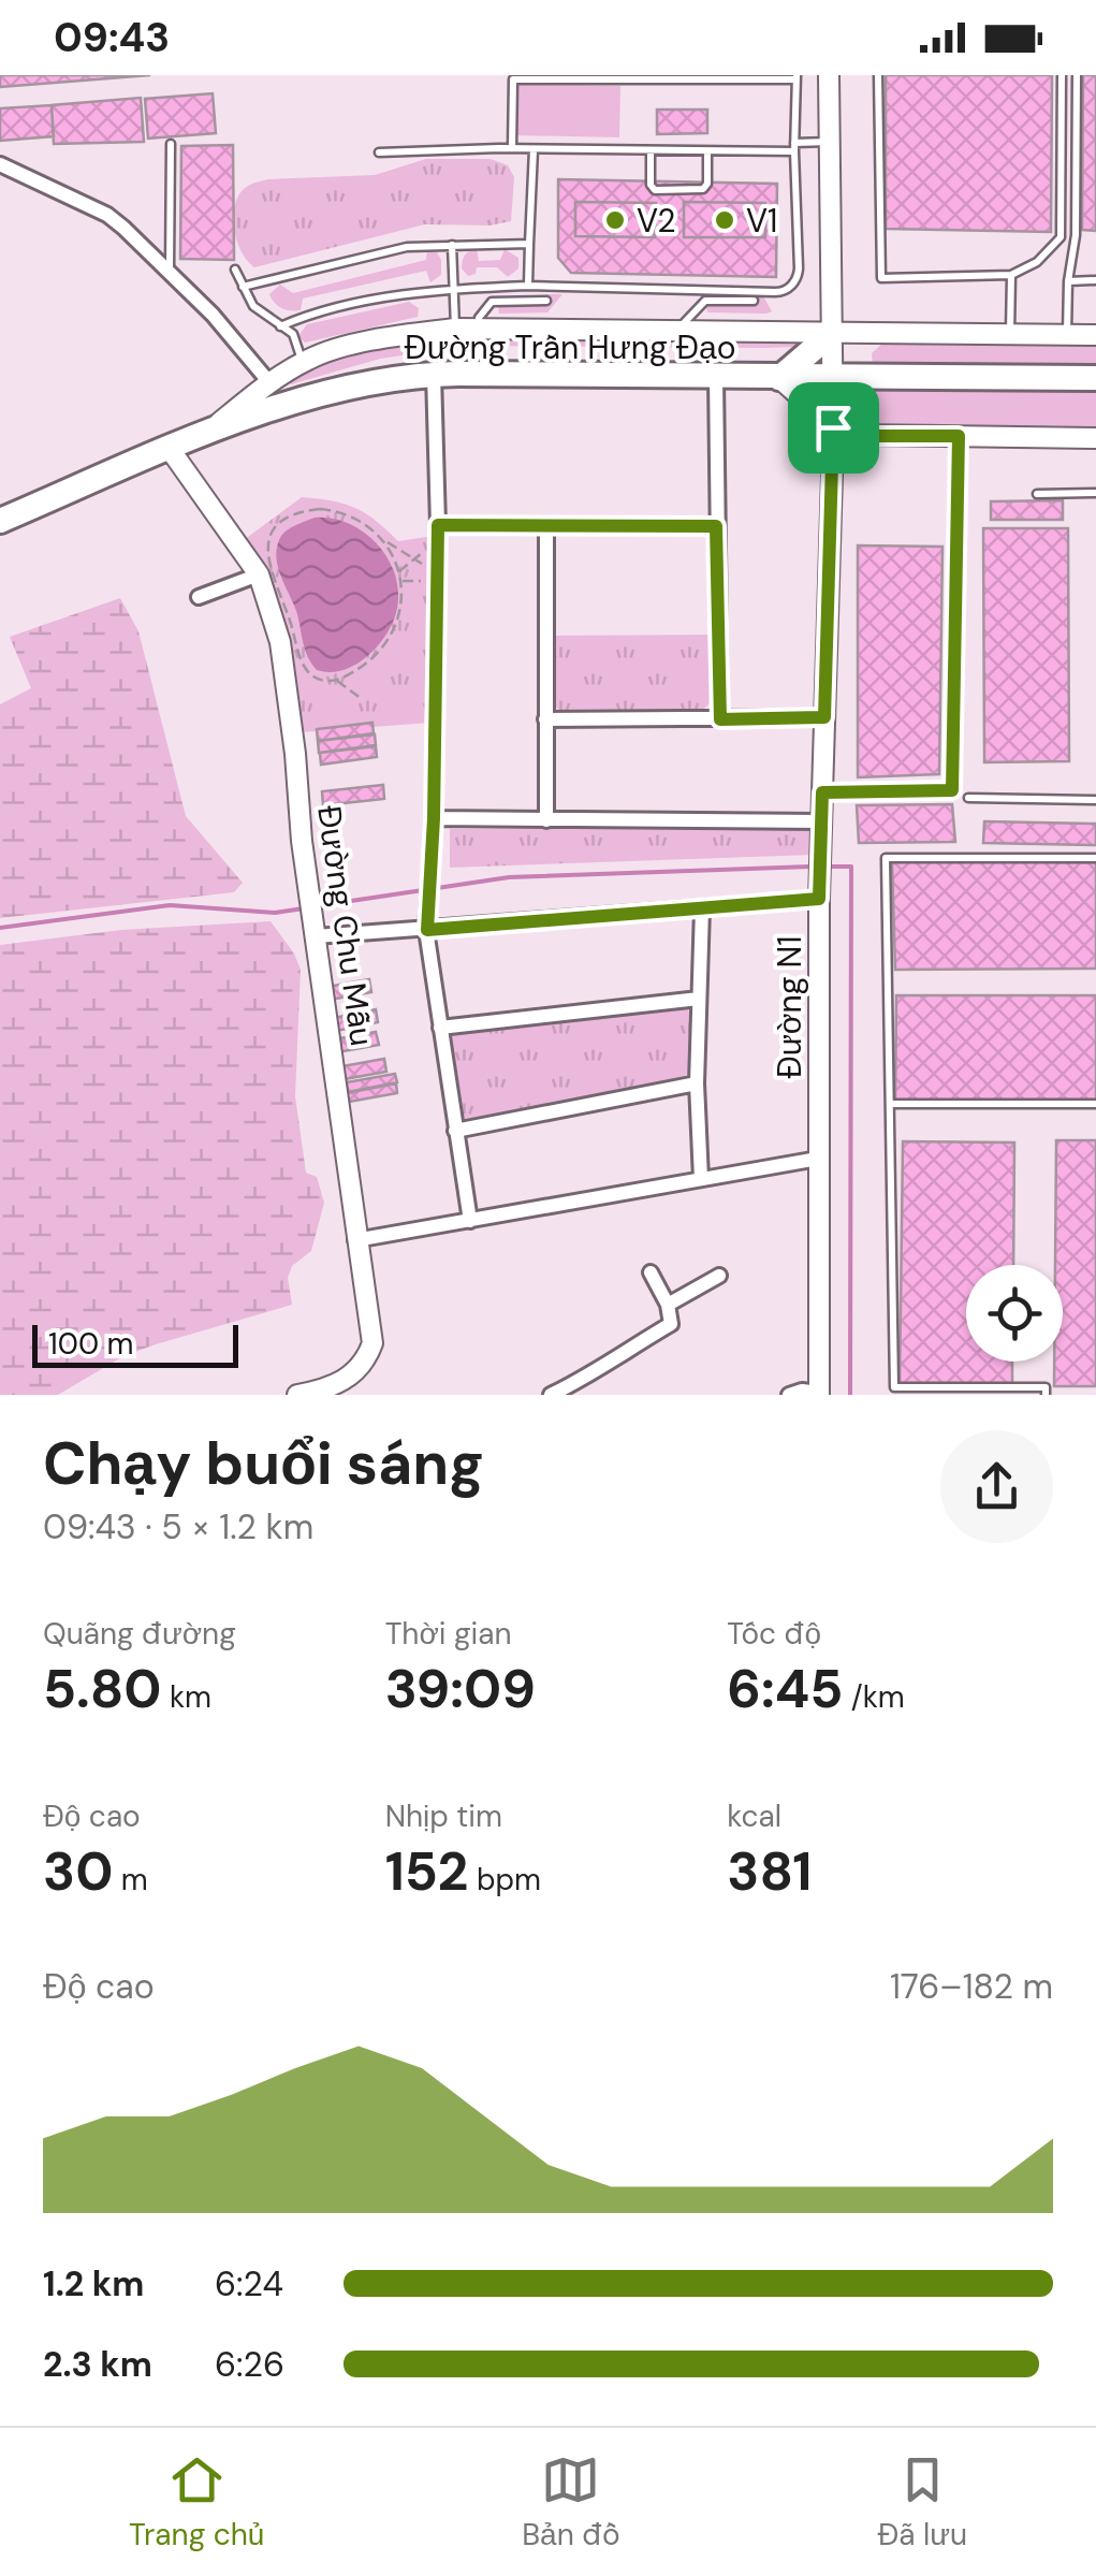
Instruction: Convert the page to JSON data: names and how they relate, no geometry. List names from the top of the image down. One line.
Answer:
{"streets":{"highway":["Đường Trần Hưng Đạo"],"street":["Đường Chu Mẫu","Đường N1"]},"crossings":[["Đường Trần Hưng Đạo","Đường Chu Mẫu"],["Đường Trần Hưng Đạo","Đường N1"]],"places":["V2","V1"],"scale_bar":"100 m","page":{"status":"09:43","scale":"100 m","heading":["Chạy buổi sáng","09:43 · 5 × 1.2 km"],"stats":[["Quãng đường","5.80 km"],["Thời gian","39:09"],["Tốc độ","6:45 /km"],["Độ cao","30 m"],["Nhịp tim","152 bpm"],["kcal","381"]],"chart":["Độ cao","176–182 m"],"list":[{"name":"1.2 km","note":"6:24"},{"name":"2.3 km","note":"6:26"}],"tabs":["Trang chủ","Bản đồ","Đã lưu"]}}
